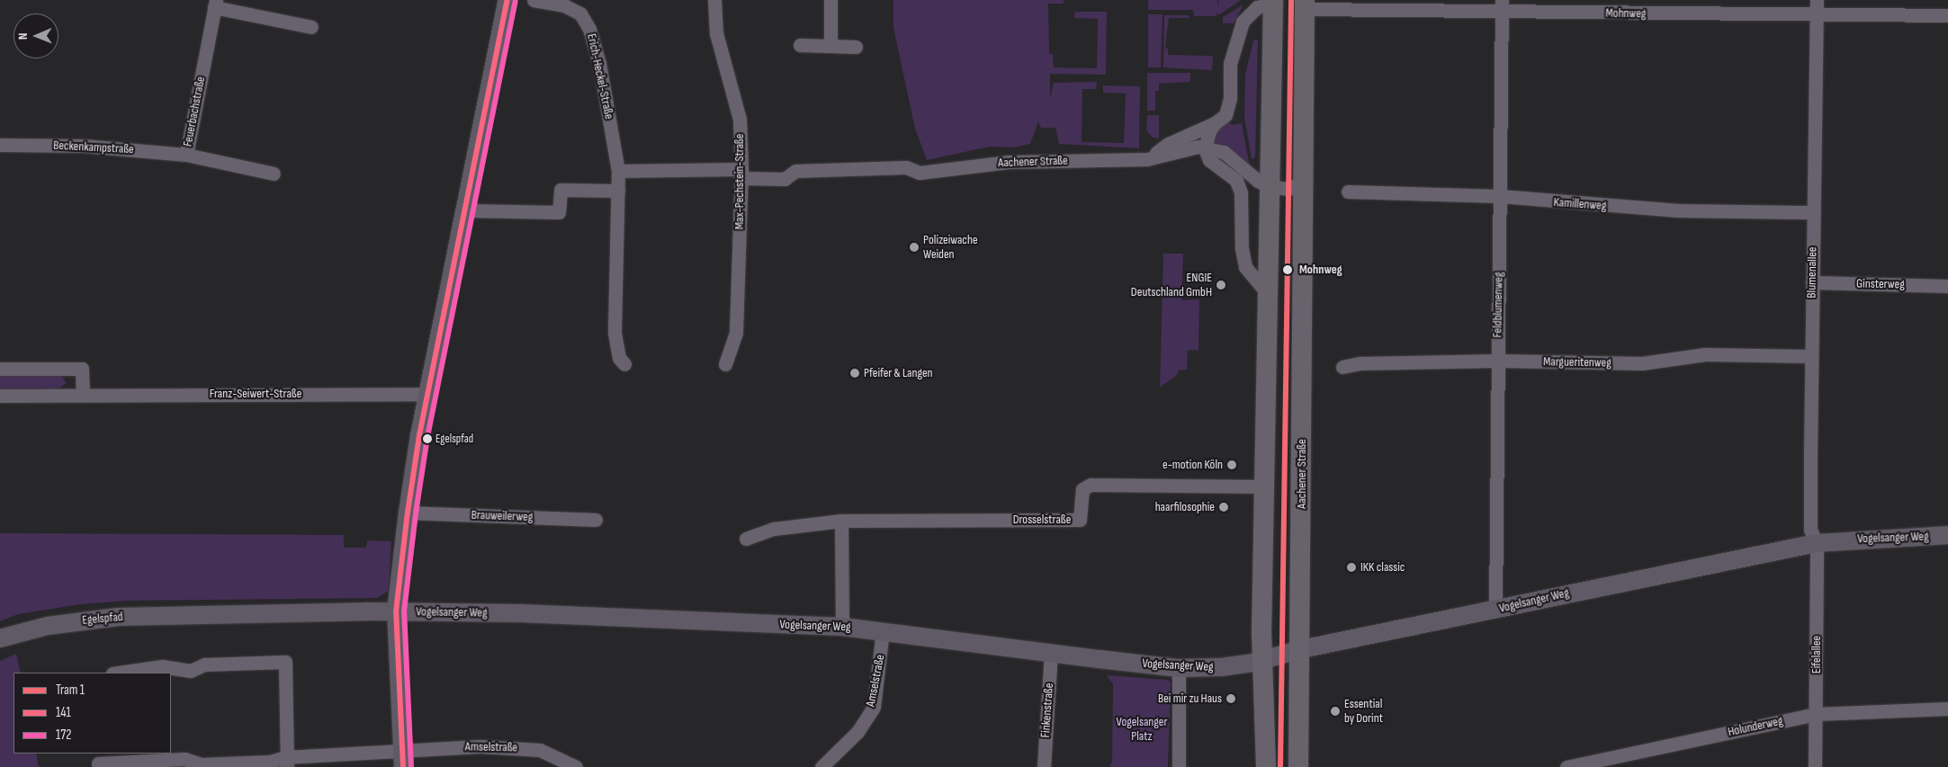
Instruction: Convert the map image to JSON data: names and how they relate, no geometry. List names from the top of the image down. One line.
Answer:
{"streets":{"main road":["Aachener Straße"],"street":["Mohnweg","Erich-Heckel-Straße","Feuerbachstraße","Beckenkampstraße","Max-Pechstein-Straße","Kamillenweg","Blumenallee","Ginsterweg","Feldblumenweg","Margueritenweg","Franz-Seiwert-Straße","Brauweilerweg","Drosselstraße","Vogelsanger Weg","Egelspfad","Eifelallee","Amselstraße","Finkenstraße","Holunderweg"]},"crossings":[["Mohnweg","Aachener Straße"],["Mohnweg","Blumenallee"],["Mohnweg","Feldblumenweg"],["Feuerbachstraße","Beckenkampstraße"],["Aachener Straße","Max-Pechstein-Straße"],["Aachener Straße","Vogelsanger Weg"],["Kamillenweg","Blumenallee"],["Kamillenweg","Feldblumenweg"],["Blumenallee","Ginsterweg"],["Blumenallee","Margueritenweg"],["Blumenallee","Vogelsanger Weg"],["Blumenallee","Eifelallee"],["Feldblumenweg","Margueritenweg"],["Feldblumenweg","Vogelsanger Weg"],["Vogelsanger Weg","Egelspfad"],["Vogelsanger Weg","Eifelallee"],["Vogelsanger Weg","Amselstraße"],["Vogelsanger Weg","Finkenstraße"],["Eifelallee","Holunderweg"]],"parks":["Vogelsanger Platz"],"places":["Polizeiwache Weiden","Mohnweg","ENGIE Deutschland GmbH","Pfeifer & Langen","Egelspfad","e-motion Köln","haarfilosophie","IKK classic","Bei mir zu Haus","Essential by Dorint"],"lines":["tram line 1","transit line 141","transit line 172"],"legend":["Tram 1","141","172"],"north":"left"}
